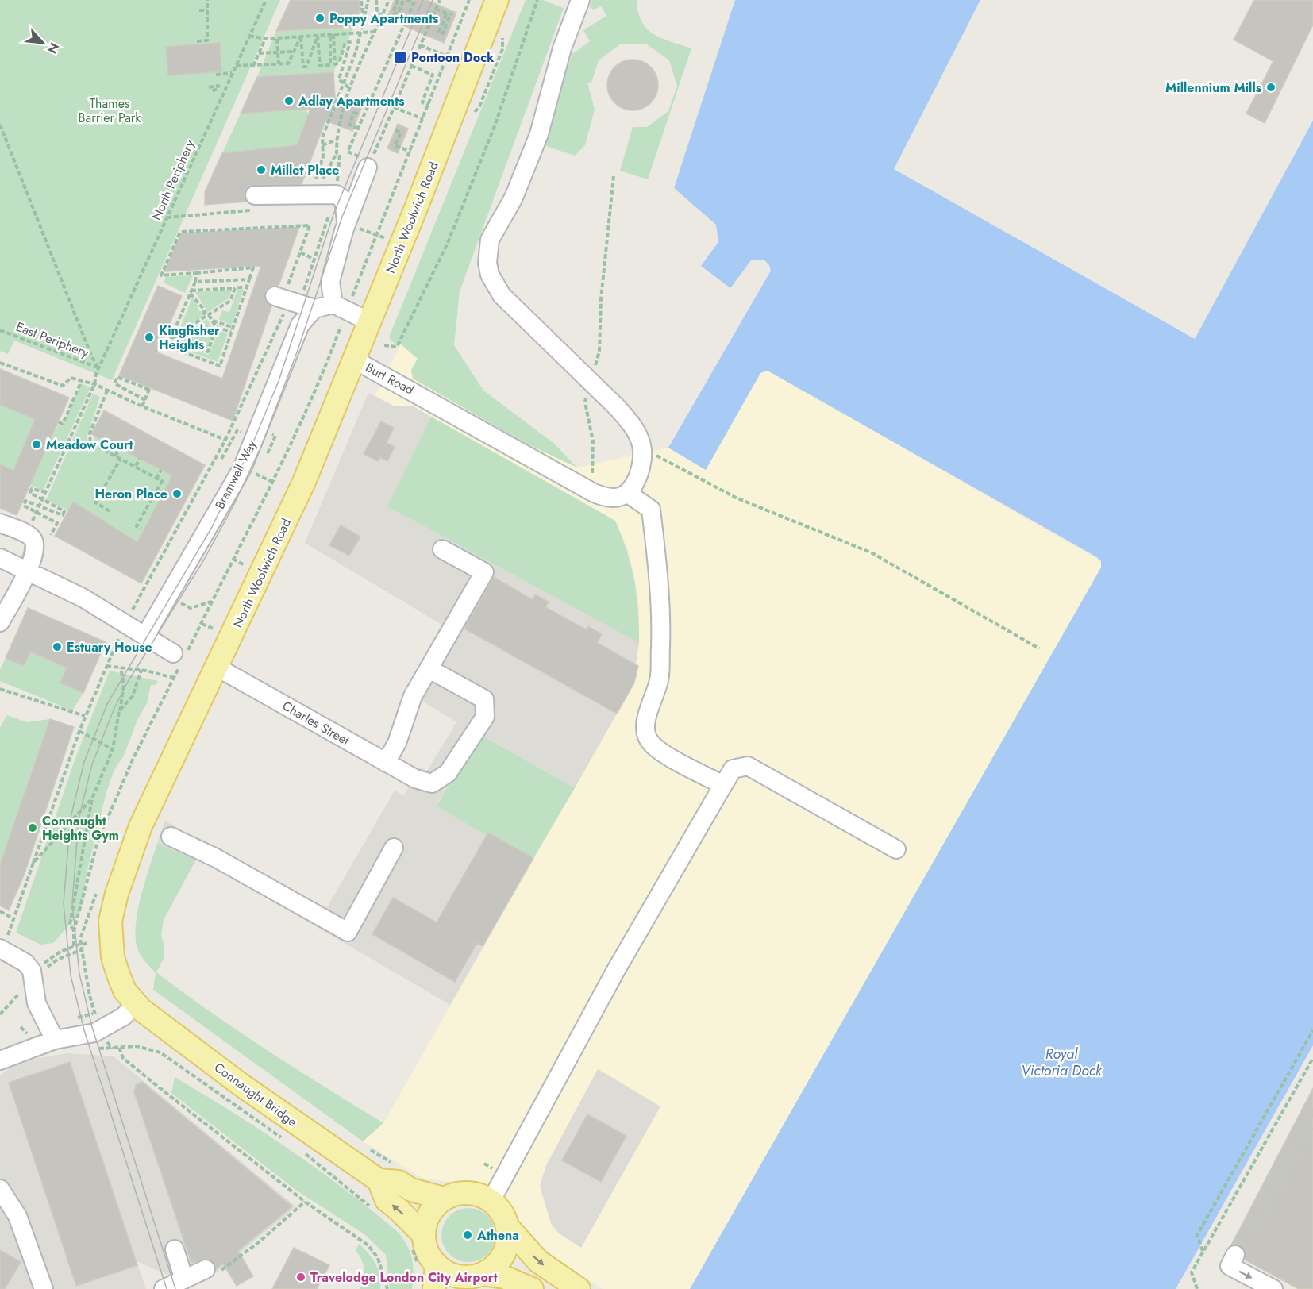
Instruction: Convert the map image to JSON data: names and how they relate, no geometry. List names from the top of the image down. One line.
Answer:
{"streets":{"main road":["North Woolwich Road","Connaught Bridge"],"street":["Burt Road","Bramwell Way","Charles Street"],"path":["North Periphery","East Periphery"]},"crossings":[["North Periphery","East Periphery"],["North Woolwich Road","Burt Road"],["North Woolwich Road","Charles Street"],["North Woolwich Road","Connaught Bridge"]],"water":["Royal Victoria Dock"],"parks":["Thames Barrier Park"],"places":{"other":["Poppy Apartments","Millennium Mills","Adlay Apartments","Millet Place","Kingfisher Heights","Meadow Court","Heron Place","Estuary House","Connaught Heights Gym","Athena","Travelodge London City Airport"],"transit":["Pontoon Dock"]},"north":"bottom right"}
